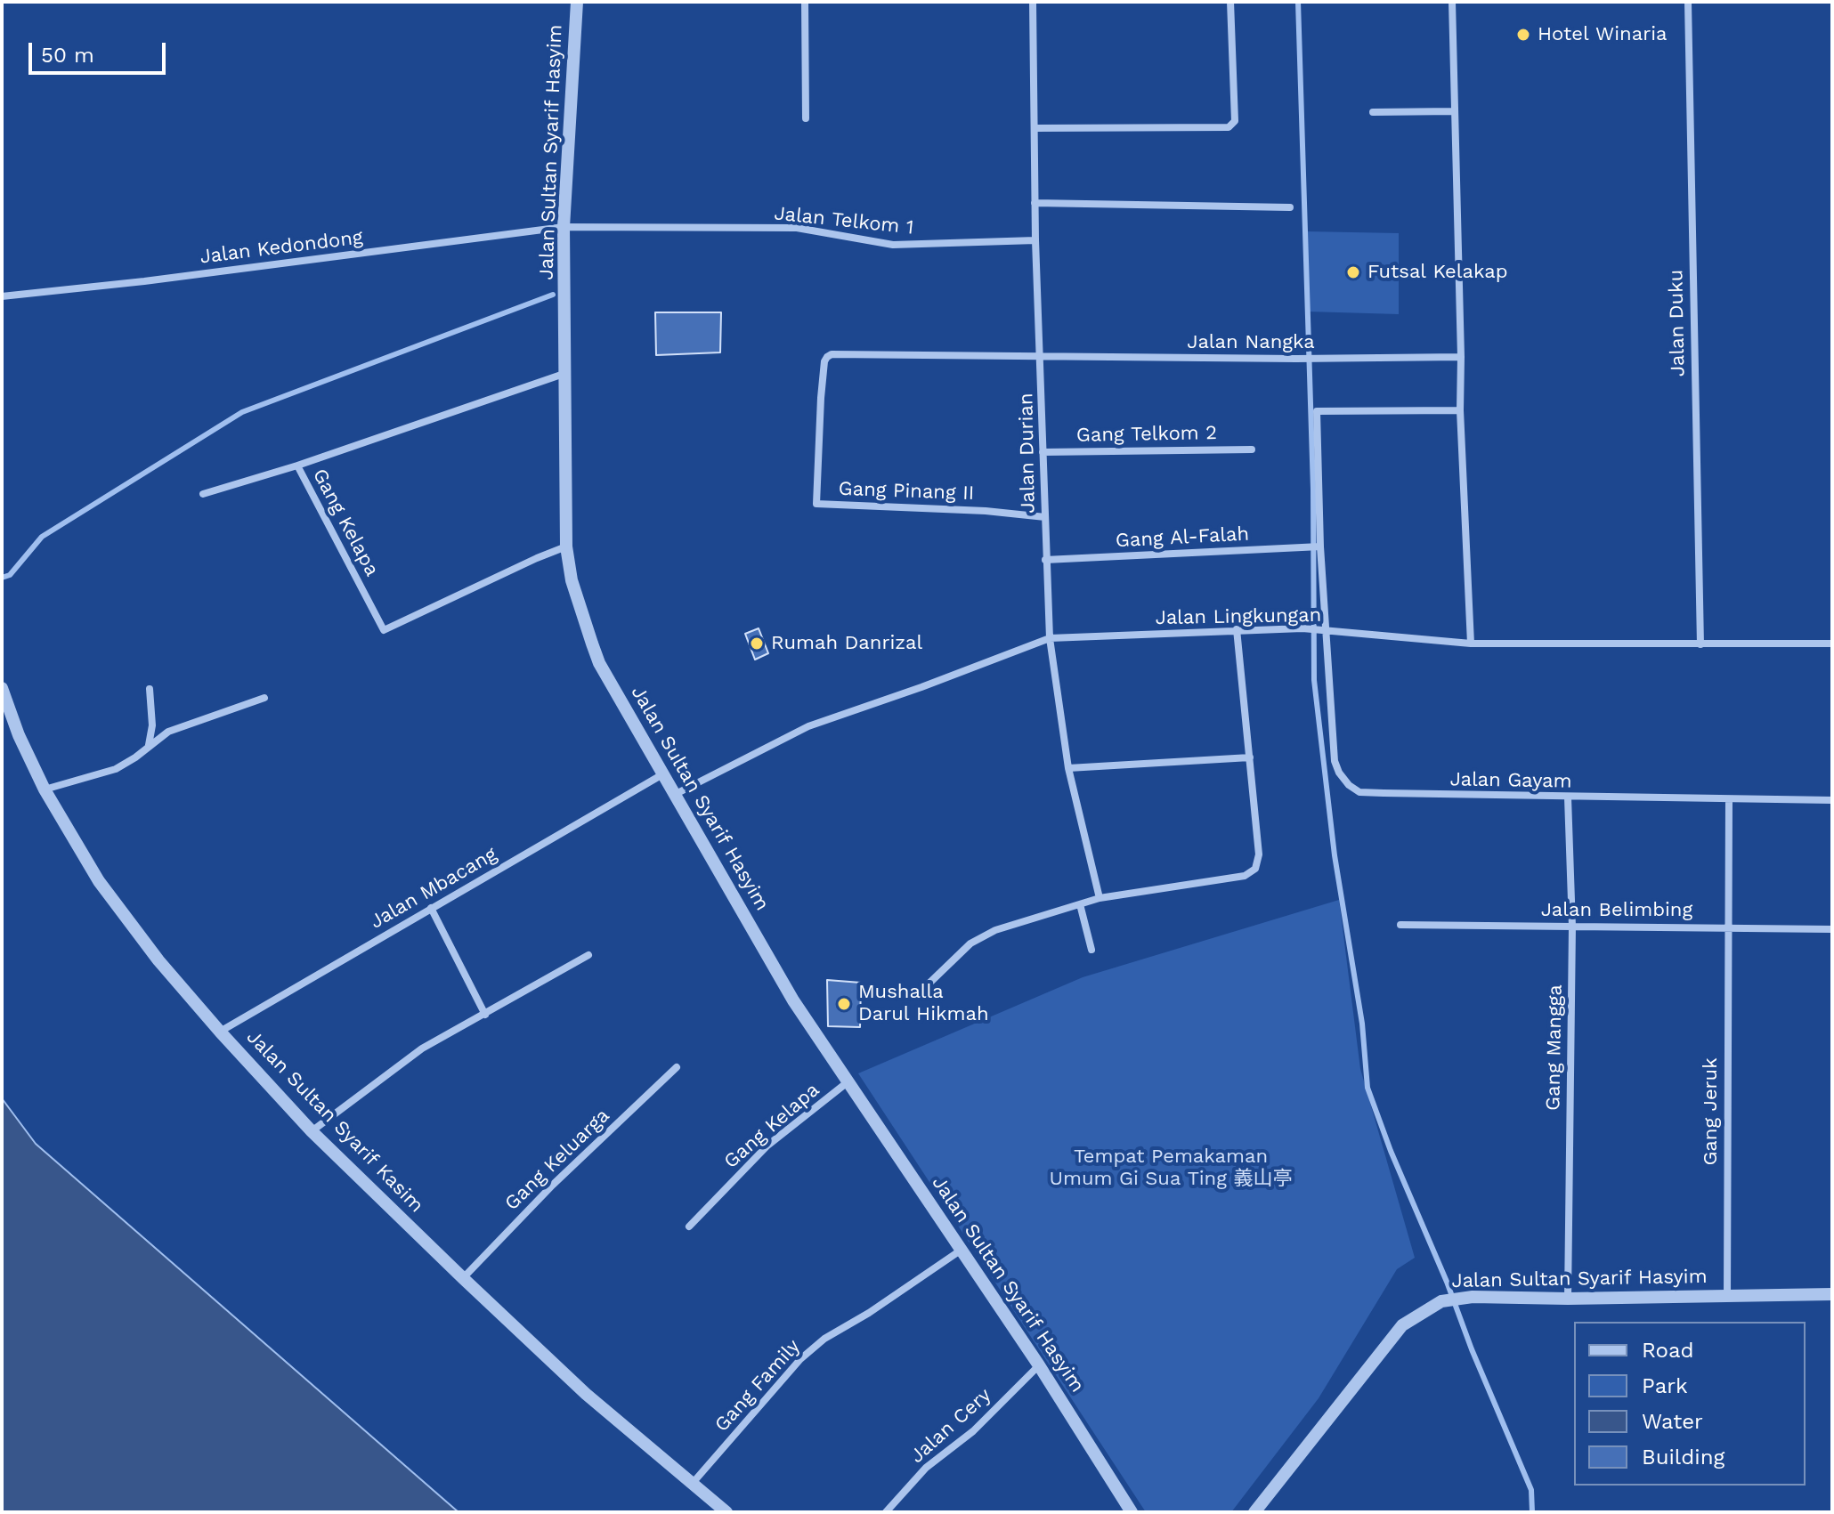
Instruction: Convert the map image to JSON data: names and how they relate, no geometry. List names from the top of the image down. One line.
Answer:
{"streets":{"street":["Jalan Sultan Syarif Hasyim","Jalan Telkom 1","Jalan Kedondong","Jalan Duku","Jalan Nangka","Gang Telkom 2","Jalan Durian","Gang Pinang II","Gang Kelapa","Gang Al-Falah","Jalan Lingkungan","Jalan Gayam","Jalan Mbacang","Jalan Belimbing","Gang Mangga","Gang Jeruk","Jalan Sultan Syarif Kasim","Gang Keluarga","Gang Family","Jalan Cery"]},"crossings":[["Jalan Sultan Syarif Hasyim","Jalan Telkom 1"],["Jalan Sultan Syarif Hasyim","Jalan Kedondong"],["Jalan Sultan Syarif Hasyim","Gang Kelapa"],["Jalan Sultan Syarif Hasyim","Jalan Lingkungan"],["Jalan Sultan Syarif Hasyim","Jalan Mbacang"],["Jalan Sultan Syarif Hasyim","Gang Mangga"],["Jalan Sultan Syarif Hasyim","Gang Jeruk"],["Jalan Sultan Syarif Hasyim","Gang Family"],["Jalan Sultan Syarif Hasyim","Jalan Cery"],["Jalan Telkom 1","Jalan Kedondong"],["Jalan Telkom 1","Jalan Durian"],["Jalan Duku","Jalan Lingkungan"],["Jalan Nangka","Jalan Durian"],["Jalan Nangka","Gang Pinang II"],["Gang Telkom 2","Jalan Durian"],["Jalan Durian","Gang Pinang II"],["Jalan Durian","Gang Al-Falah"],["Jalan Durian","Jalan Lingkungan"],["Gang Al-Falah","Jalan Gayam"],["Jalan Lingkungan","Jalan Gayam"],["Jalan Gayam","Gang Mangga"],["Jalan Gayam","Gang Jeruk"],["Jalan Mbacang","Jalan Sultan Syarif Kasim"],["Jalan Belimbing","Gang Mangga"],["Jalan Belimbing","Gang Jeruk"],["Jalan Sultan Syarif Kasim","Gang Keluarga"],["Jalan Sultan Syarif Kasim","Gang Family"]],"parks":["Tempat Pemakaman Umum Gi Sua Ting 義山亭"],"places":["Hotel Winaria","Futsal Kelakap","Rumah Danrizal","Mushalla Darul Hikmah"],"legend":["Road","Park","Water","Building"],"scale_bar":"50 m"}
